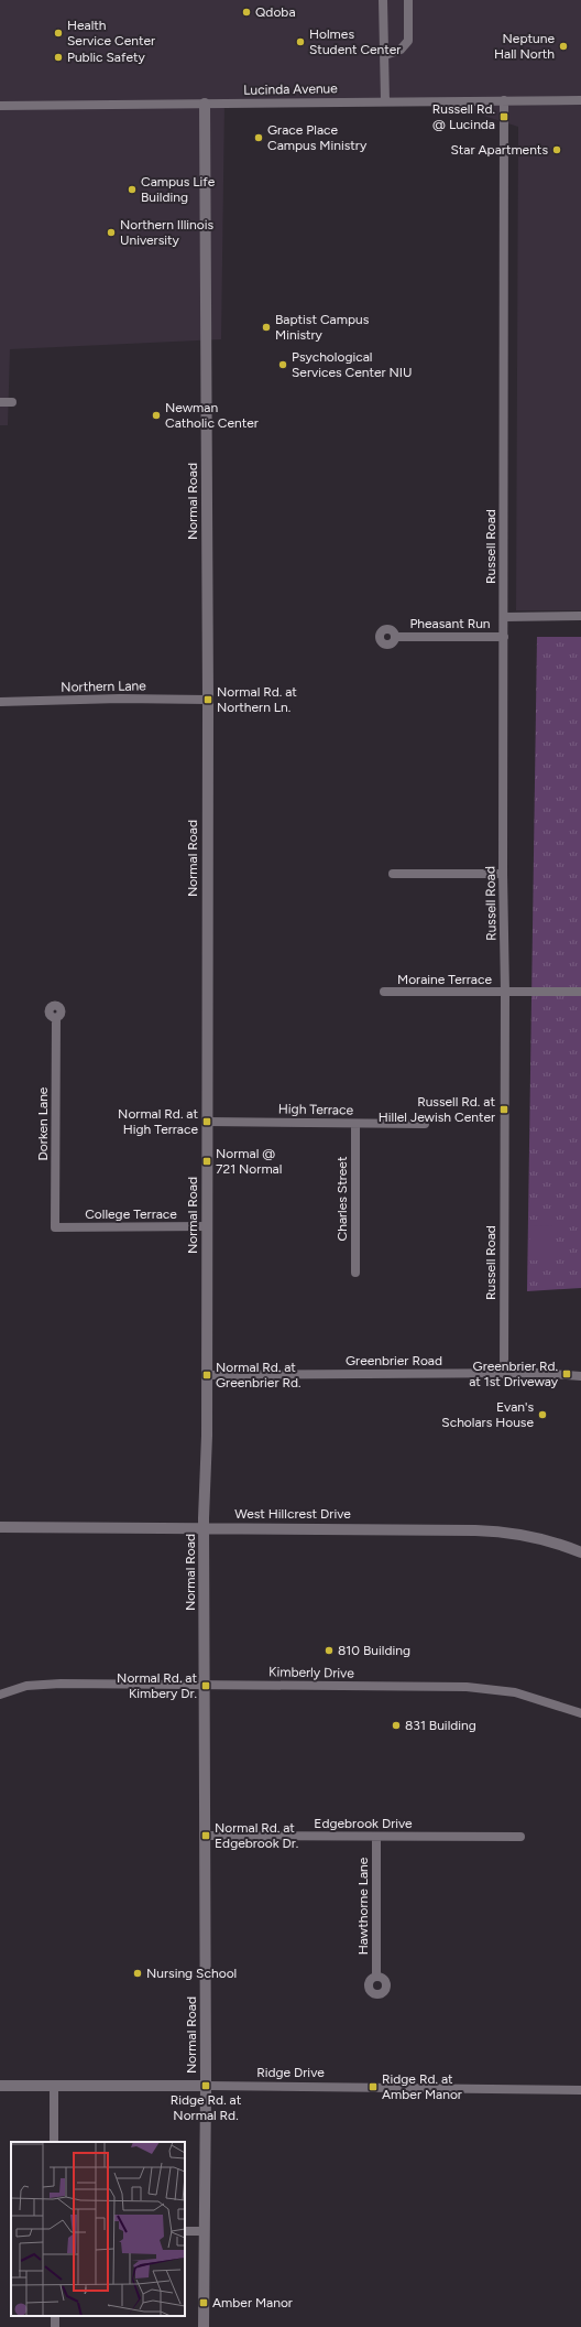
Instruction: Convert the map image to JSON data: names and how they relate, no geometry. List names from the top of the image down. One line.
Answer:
{"streets":{"street":["Lucinda Avenue","Normal Road","Russell Road","Pheasant Run","Northern Lane","Moraine Terrace","High Terrace","Dorken Lane","Charles Street","College Terrace","Greenbrier Road","West Hillcrest Drive","Kimberly Drive","Edgebrook Drive","Hawthorne Lane","Ridge Drive"]},"crossings":[["Lucinda Avenue","Normal Road"],["Lucinda Avenue","Russell Road"],["Normal Road","Northern Lane"],["Normal Road","High Terrace"],["Normal Road","College Terrace"],["Normal Road","Greenbrier Road"],["Normal Road","West Hillcrest Drive"],["Normal Road","Kimberly Drive"],["Normal Road","Edgebrook Drive"],["Normal Road","Ridge Drive"],["Russell Road","Pheasant Run"],["Russell Road","Moraine Terrace"],["Russell Road","Greenbrier Road"],["High Terrace","Charles Street"],["Dorken Lane","College Terrace"],["Edgebrook Drive","Hawthorne Lane"]],"places":{"other":["Qdoba","Health Service Center","Holmes Student Center","Neptune Hall North","Public Safety","Grace Place Campus Ministry","Star Apartments","Campus Life Building","Northern Illinois University","Baptist Campus Ministry","Psychological Services Center NIU","Newman Catholic Center","Evan's Scholars House","810 Building","831 Building","Nursing School"],"transit":["Russell Rd. @ Lucinda","Normal Rd. at Northern Ln.","Russell Rd. at Hillel Jewish Center","Normal Rd. at High Terrace","Normal @ 721 Normal","Greenbrier Rd. at 1st Driveway","Normal Rd. at Greenbrier Rd.","Normal Rd. at Kimbery Dr.","Normal Rd. at Edgebrook Dr.","Ridge Rd. at Normal Rd.","Ridge Rd. at Amber Manor","Amber Manor"]}}
